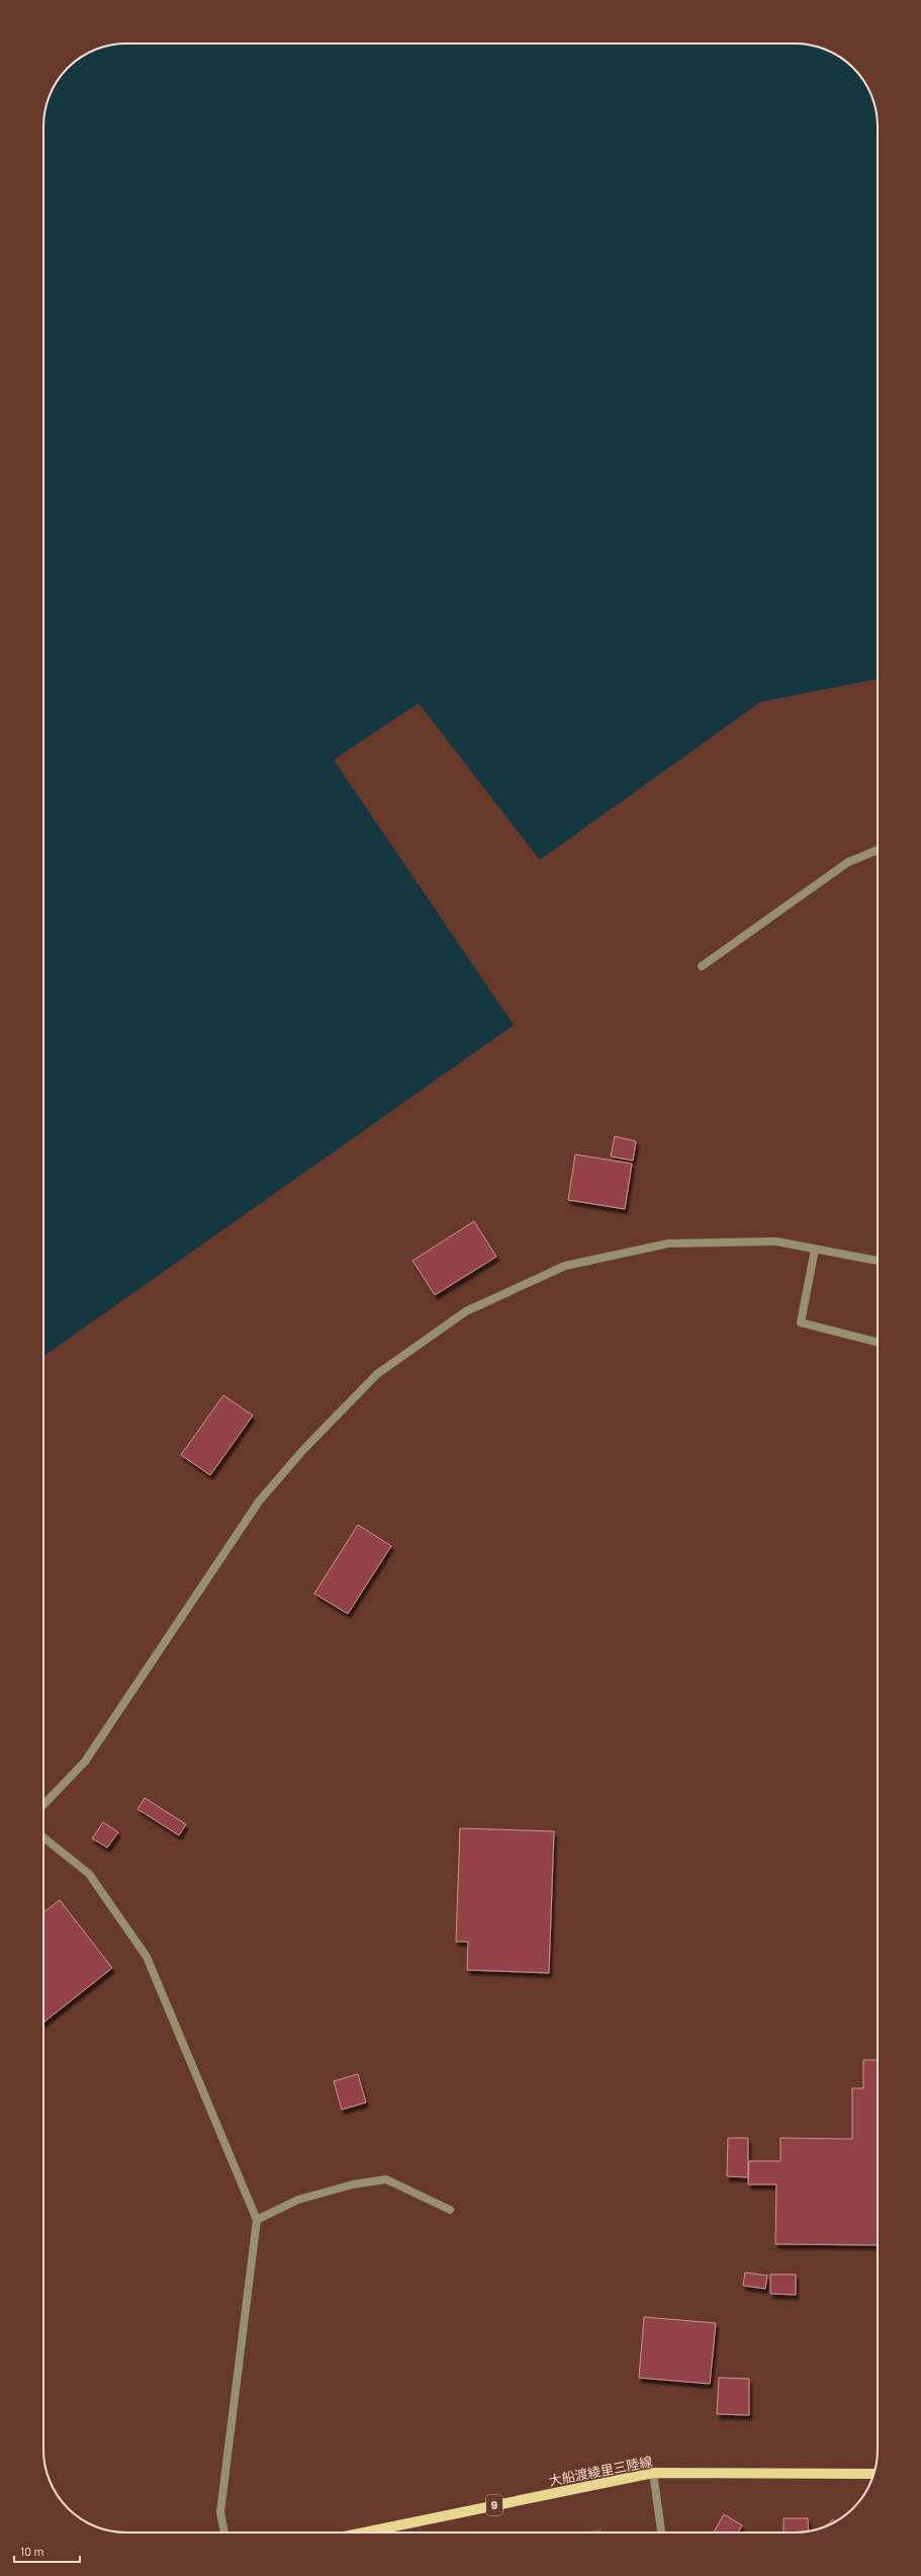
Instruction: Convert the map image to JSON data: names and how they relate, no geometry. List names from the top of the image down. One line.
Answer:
{"streets":{"main road":["大船渡綾里三陸線","9"]},"scale_bar":"10 m"}
